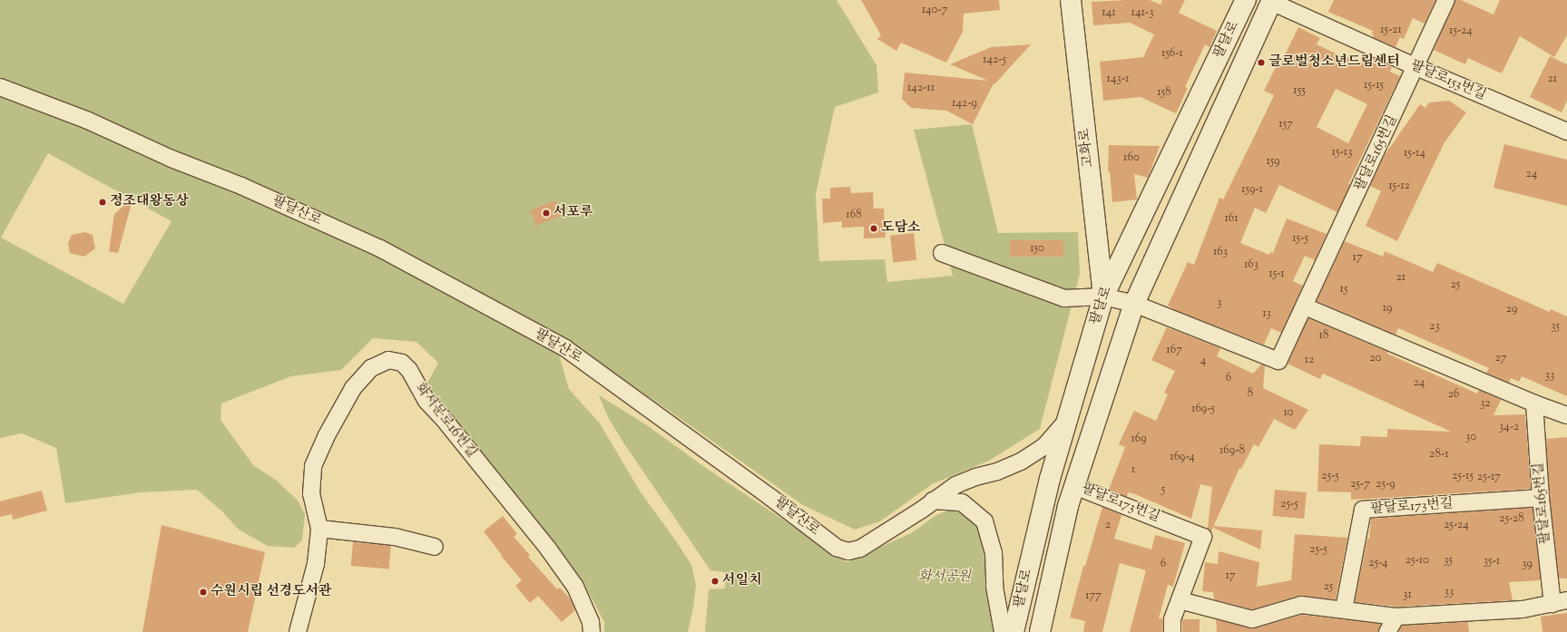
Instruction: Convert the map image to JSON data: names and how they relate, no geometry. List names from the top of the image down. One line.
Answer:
{"streets":{"main road":["팔달로","고화로"],"street":["팔달로153번길","팔달로165번길","팔달산로","화서문로16번길","팔달로173번길"]},"crossings":[["팔달로","팔달로153번길"],["팔달로","고화로"],["팔달로","팔달로165번길"],["팔달로","팔달산로"],["팔달로","팔달로173번길"],["팔달로153번길","팔달로165번길"],["고화로","팔달로165번길"],["팔달로165번길","팔달로173번길"]],"parks":["화서공원"],"places":["글로벌청소년드림센터","정조대왕동상","서포루","도담소","서일치","수원시립 선경도서관"],"house_numbers":["140-7","141","141-3","15-21","15-24","156-1","142-5","143-1","21","15-15","142-11","155","158","142-9","157","15-13","15-14","160","159","24","15-12","159-1","168","161","15-5","150","163","17","163","15-1","21","25","15","3","19","29","13","23","35","18","167","20","27","12","4","33","6","24","8","26","32","169-5","10","34-2","30","169","169-8","28-1","169-4","1","25-5","25-15","25-17","25-7","25-9","5","25-5","25-28","2","25-24","25-5","25-10","35","35-1","25-4","6","39","17","25","33","31","177"]}
